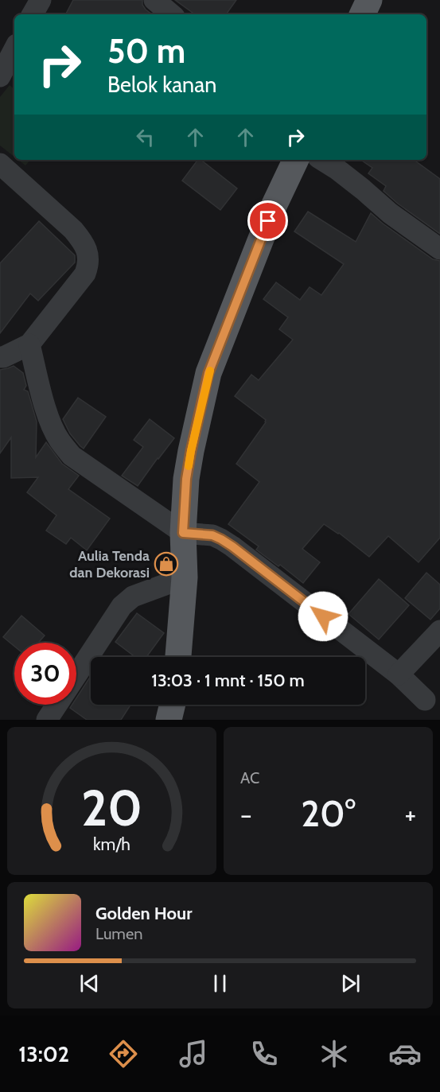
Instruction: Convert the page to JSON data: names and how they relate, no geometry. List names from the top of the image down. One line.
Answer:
{"places":{"shop":["Aulia Tenda dan Dekorasi"]},"page":{"turn":["50 m","Belok kanan"],"limit":"30","trip":"13:03 · 1 mnt · 150 m","tile":"AC","heat":["−","20°","+"],"song":["Golden Hour","Lumen"],"tabs":"13:02","gauge":["20","km/h"]}}
